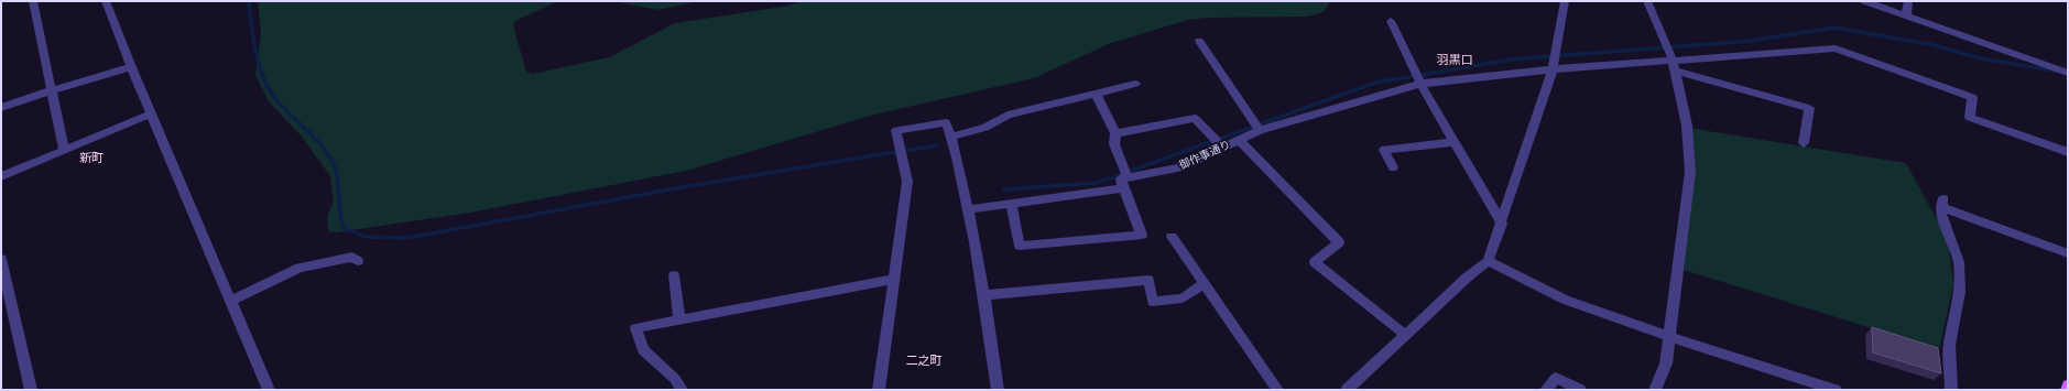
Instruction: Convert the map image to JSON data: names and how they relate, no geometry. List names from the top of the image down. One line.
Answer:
{"streets":{"street":["御作事通り"]},"districts":["羽黒口","新町","二之町"]}
